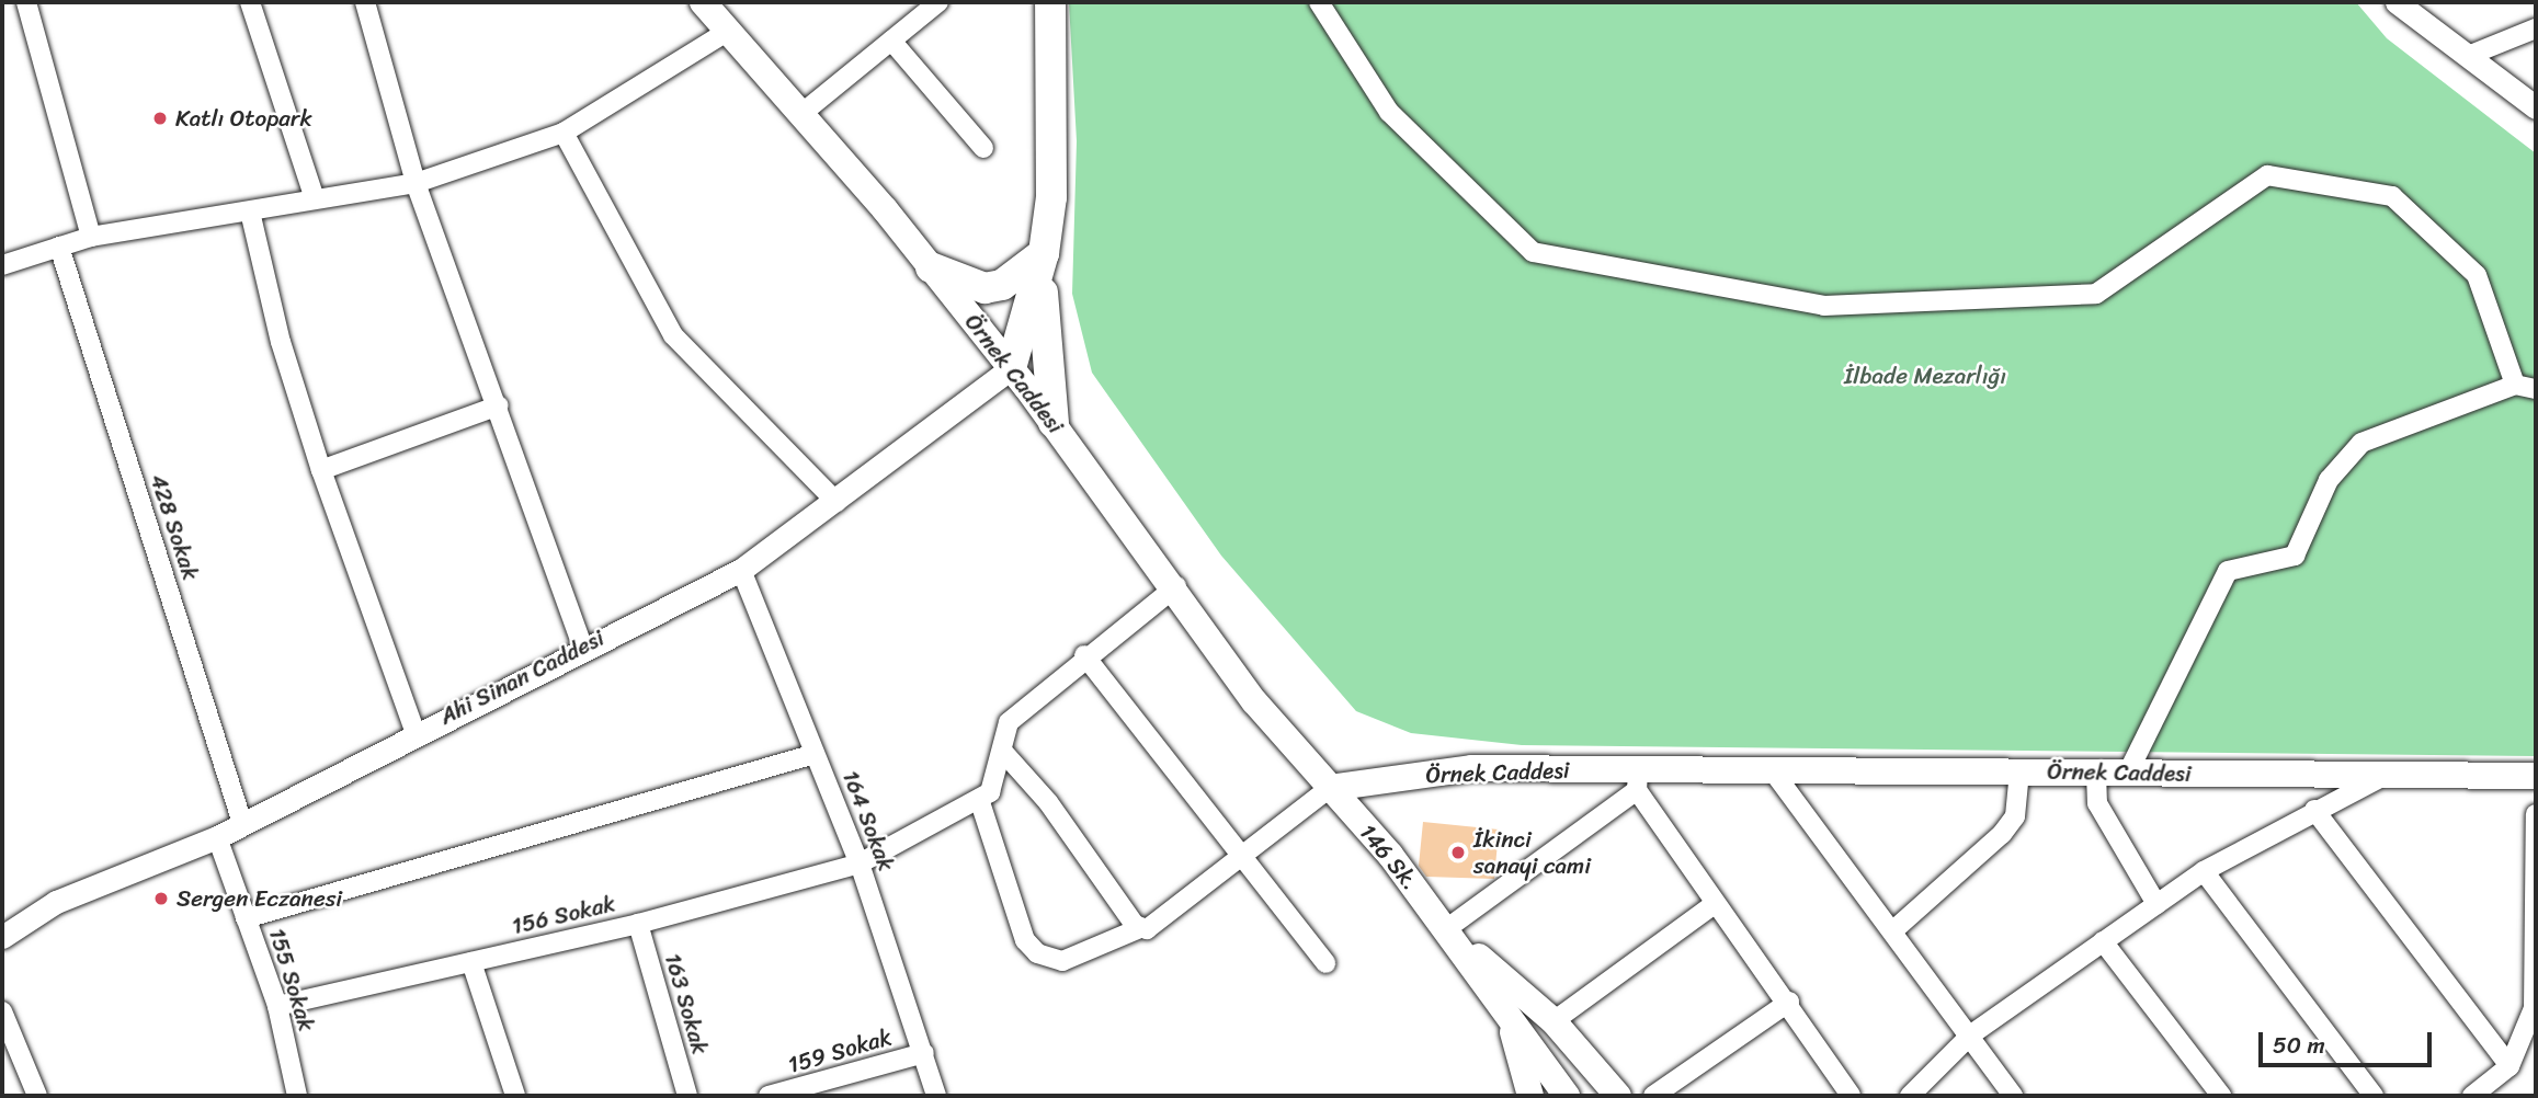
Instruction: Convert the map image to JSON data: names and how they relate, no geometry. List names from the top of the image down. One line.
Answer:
{"streets":{"main road":["Örnek Caddesi","146 Sk."],"street":["428 Sokak","Ahi Sinan Caddesi","164 Sokak","156 Sokak","155 Sokak","163 Sokak","159 Sokak"]},"crossings":[["Örnek Caddesi","Ahi Sinan Caddesi"],["Örnek Caddesi","146 Sk."],["428 Sokak","Ahi Sinan Caddesi"],["Ahi Sinan Caddesi","164 Sokak"],["Ahi Sinan Caddesi","155 Sokak"],["164 Sokak","156 Sokak"],["164 Sokak","159 Sokak"],["156 Sokak","155 Sokak"],["156 Sokak","163 Sokak"]],"parks":["İlbade Mezarlığı"],"places":["Katlı Otopark","İkinci sanayi cami","Sergen Eczanesi"],"scale_bar":"50 m"}
